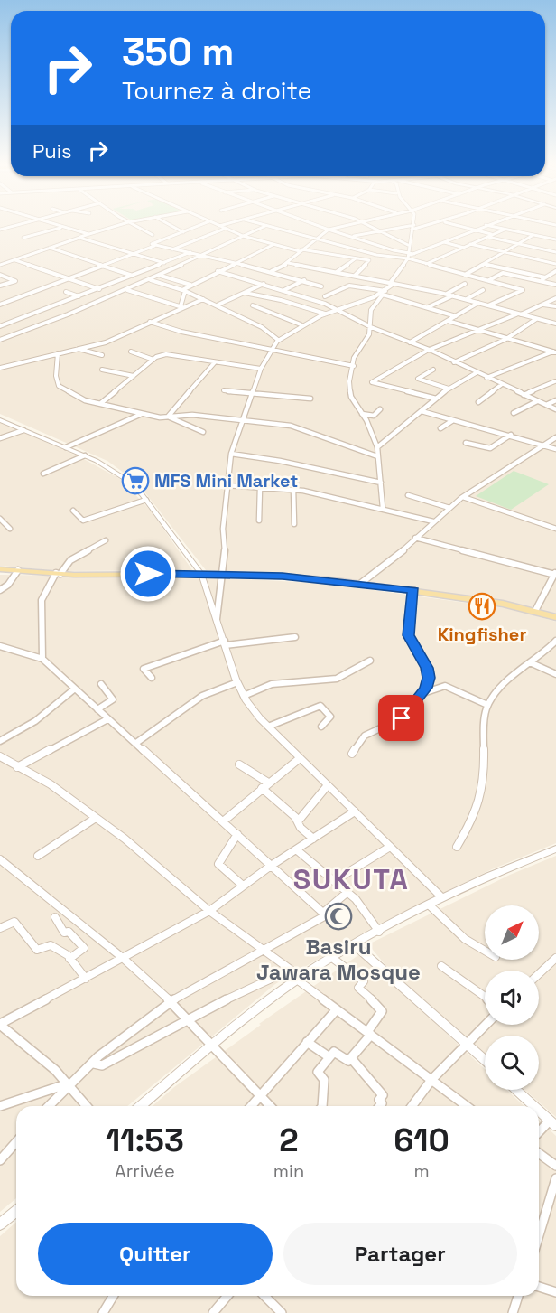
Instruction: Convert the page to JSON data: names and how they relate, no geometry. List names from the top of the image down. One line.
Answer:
{"districts":["SUKUTA"],"places":{"supermarket":["MFS Mini Market"],"restaurant":["Kingfisher"],"mosque":["Basiru Jawara Mosque"]},"north":"top right","page":{"turn":["350 m","Tournez à droite"],"then":"Puis","eta":["11:53","Arrivée","2","min","610","m"],"buttons":["Quitter","Partager"]}}
